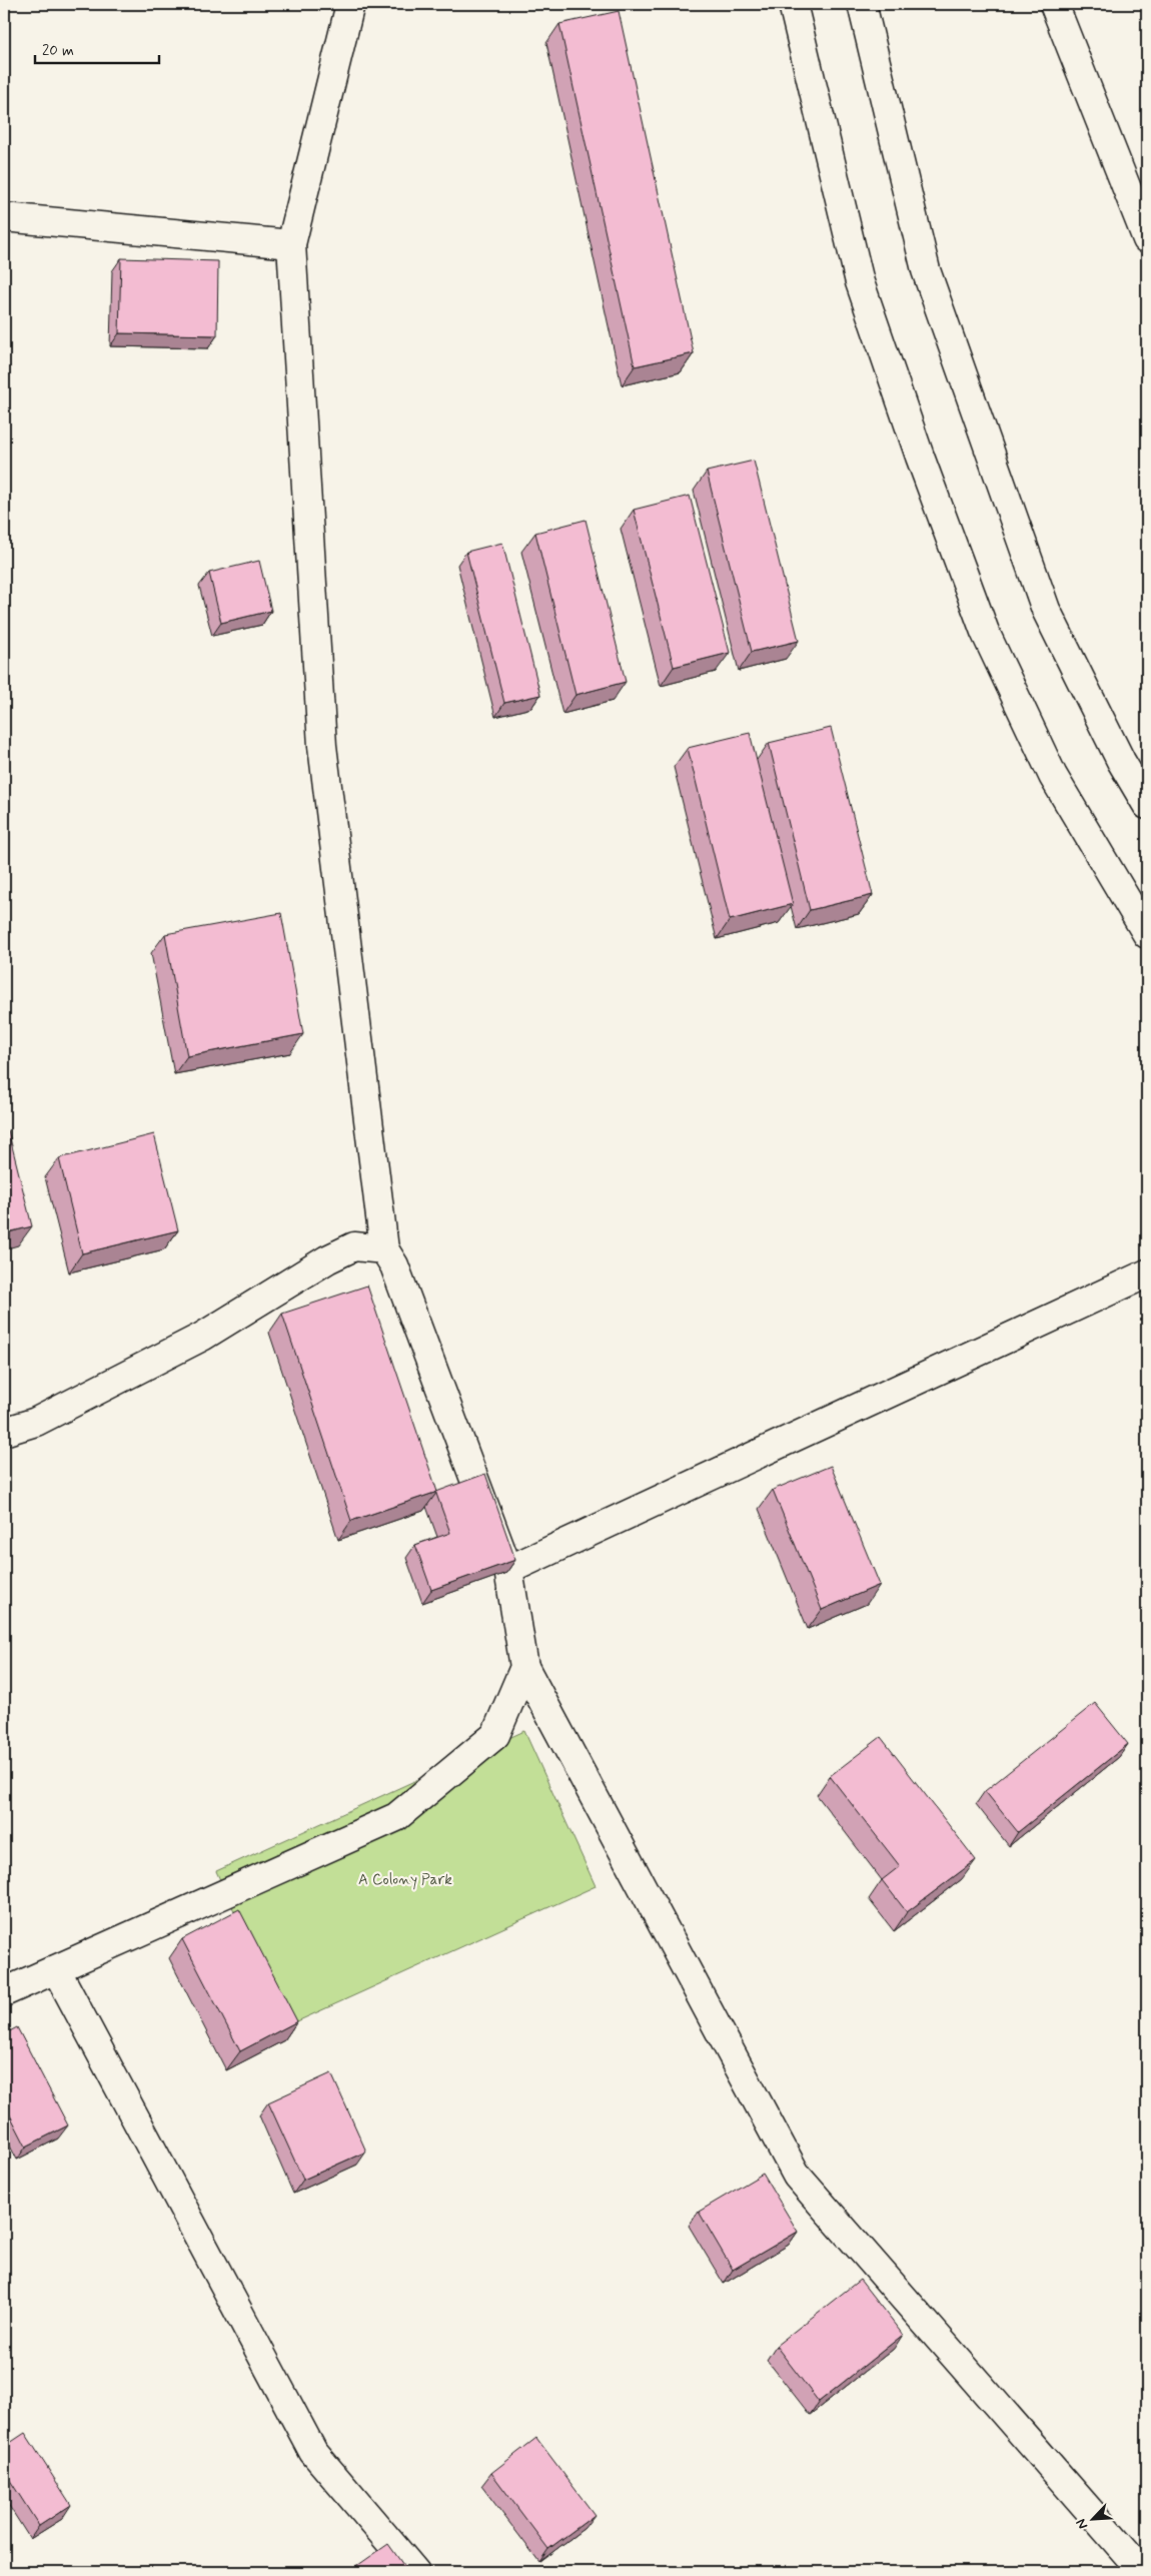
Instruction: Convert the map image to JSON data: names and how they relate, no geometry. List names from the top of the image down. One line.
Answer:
{"parks":["A Colony Park"],"scale_bar":"20 m","north":"bottom left"}
